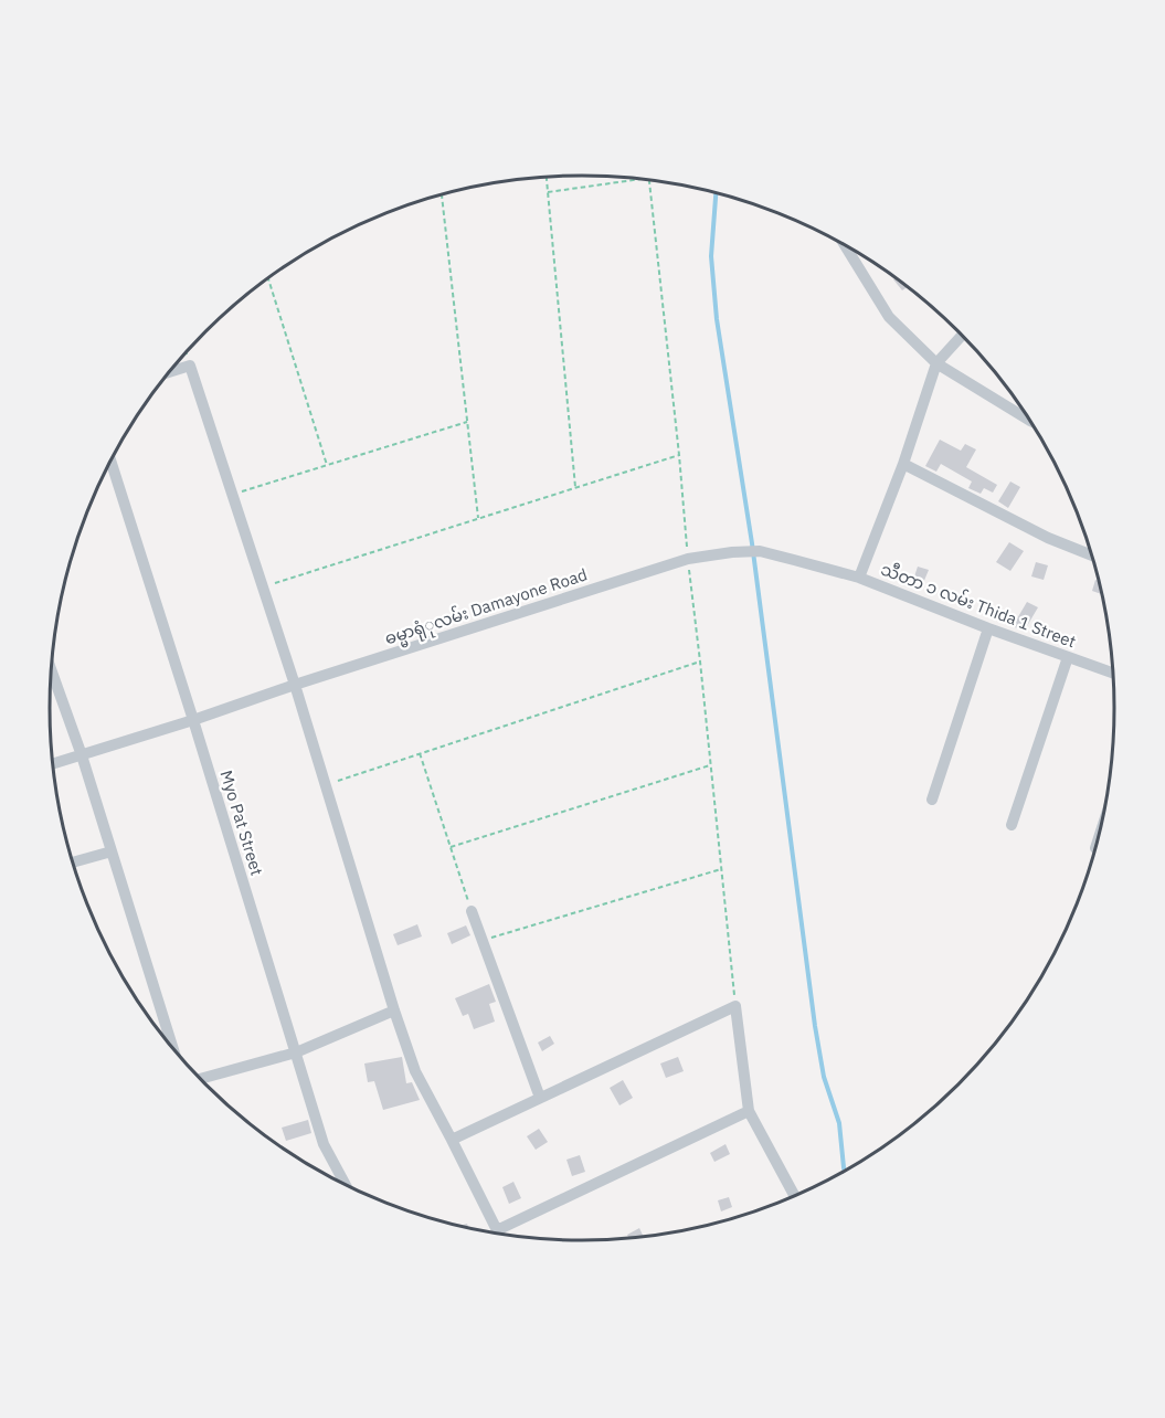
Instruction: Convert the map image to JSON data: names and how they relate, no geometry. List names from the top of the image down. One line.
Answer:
{"streets":{"street":["သီတာ ၁ လမ်း Thida 1 Street","ဓမ္မာရုံုလမ်း Damayone Road","Myo Pat Street"]},"crossings":[["သီတာ ၁ လမ်း Thida 1 Street","ဓမ္မာရုံုလမ်း Damayone Road"],["ဓမ္မာရုံုလမ်း Damayone Road","Myo Pat Street"]]}
